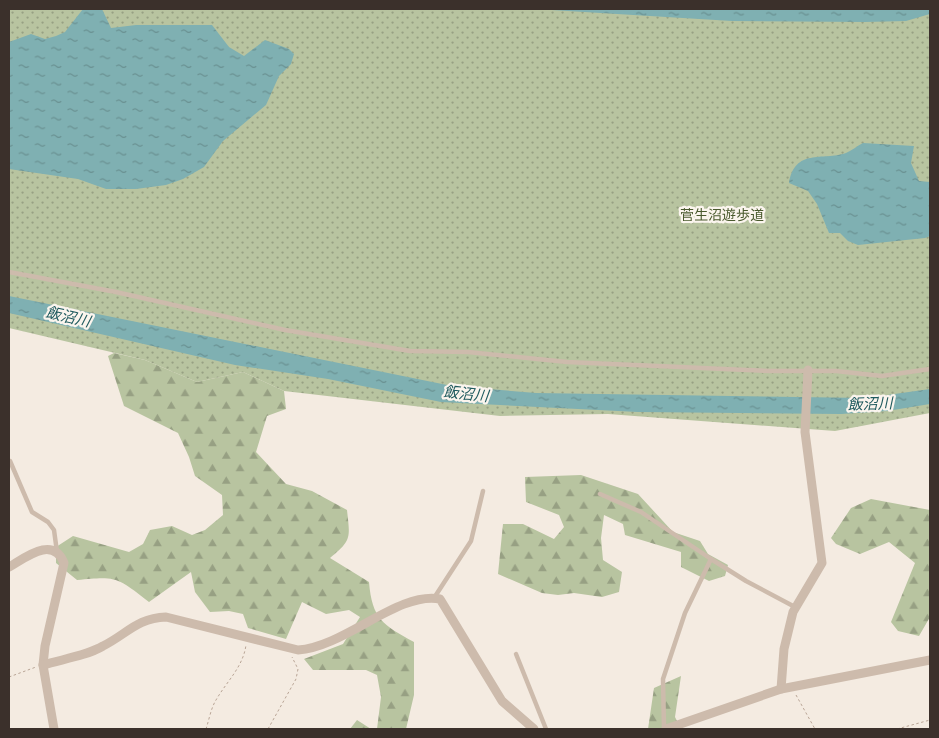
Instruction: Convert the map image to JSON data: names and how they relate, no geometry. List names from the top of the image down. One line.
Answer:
{"water":["飯沼川"],"parks":["菅生沼遊歩道"]}
